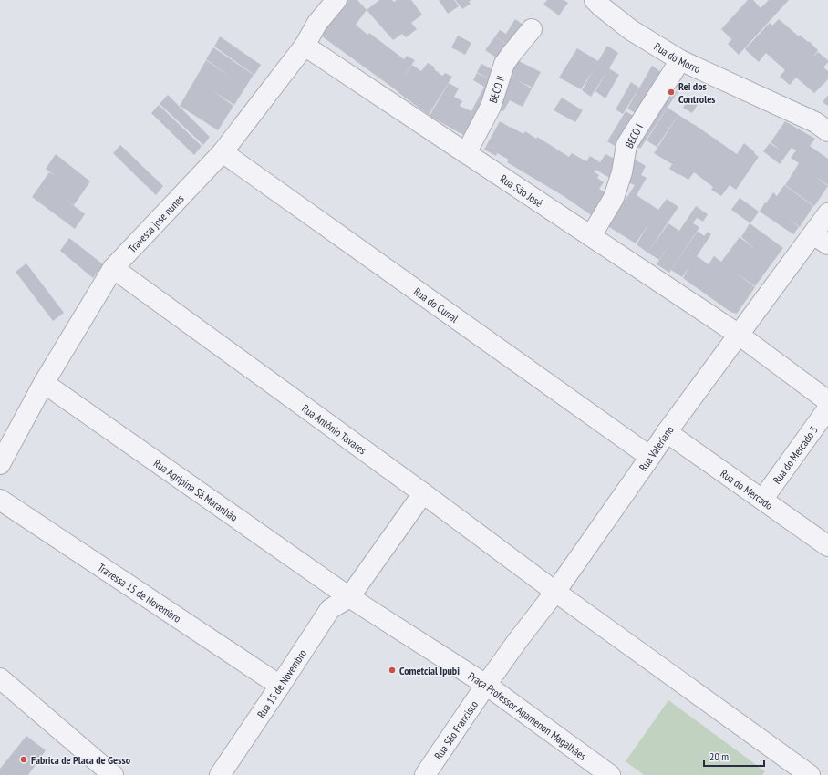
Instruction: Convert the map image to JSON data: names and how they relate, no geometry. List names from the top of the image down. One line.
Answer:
{"streets":{"street":["Rua do Morro","BECO II","BECO I","Rua São José","Travessa jose nunes","Rua do Curral","Rua Antônio Tavares","Rua Valeriano","Rua do Mercado 3","Rua do Mercado","Rua Agripina Sá Maranhão","Travessa 15 de Novembro","Rua 15 de Novembro","Praça Professor Agamenon Magalhães","Rua São Francisco"]},"crossings":[["Rua do Morro","BECO I"],["BECO II","Rua São José"],["BECO I","Rua São José"],["Rua São José","Travessa jose nunes"],["Rua São José","Rua Valeriano"],["Travessa jose nunes","Rua do Curral"],["Travessa jose nunes","Rua Antônio Tavares"],["Travessa jose nunes","Rua Agripina Sá Maranhão"],["Rua do Curral","Rua Valeriano"],["Rua Antônio Tavares","Rua Valeriano"],["Rua Valeriano","Rua do Mercado"],["Rua Valeriano","Praça Professor Agamenon Magalhães"],["Rua Valeriano","Rua São Francisco"],["Rua do Mercado 3","Rua do Mercado"],["Rua Agripina Sá Maranhão","Rua 15 de Novembro"],["Rua Agripina Sá Maranhão","Praça Professor Agamenon Magalhães"],["Travessa 15 de Novembro","Rua 15 de Novembro"],["Rua 15 de Novembro","Praça Professor Agamenon Magalhães"],["Praça Professor Agamenon Magalhães","Rua São Francisco"]],"places":["Rei dos Controles","Cometcial Ipubi","Fabrica de Placa de Gesso"],"scale_bar":"20 m"}
